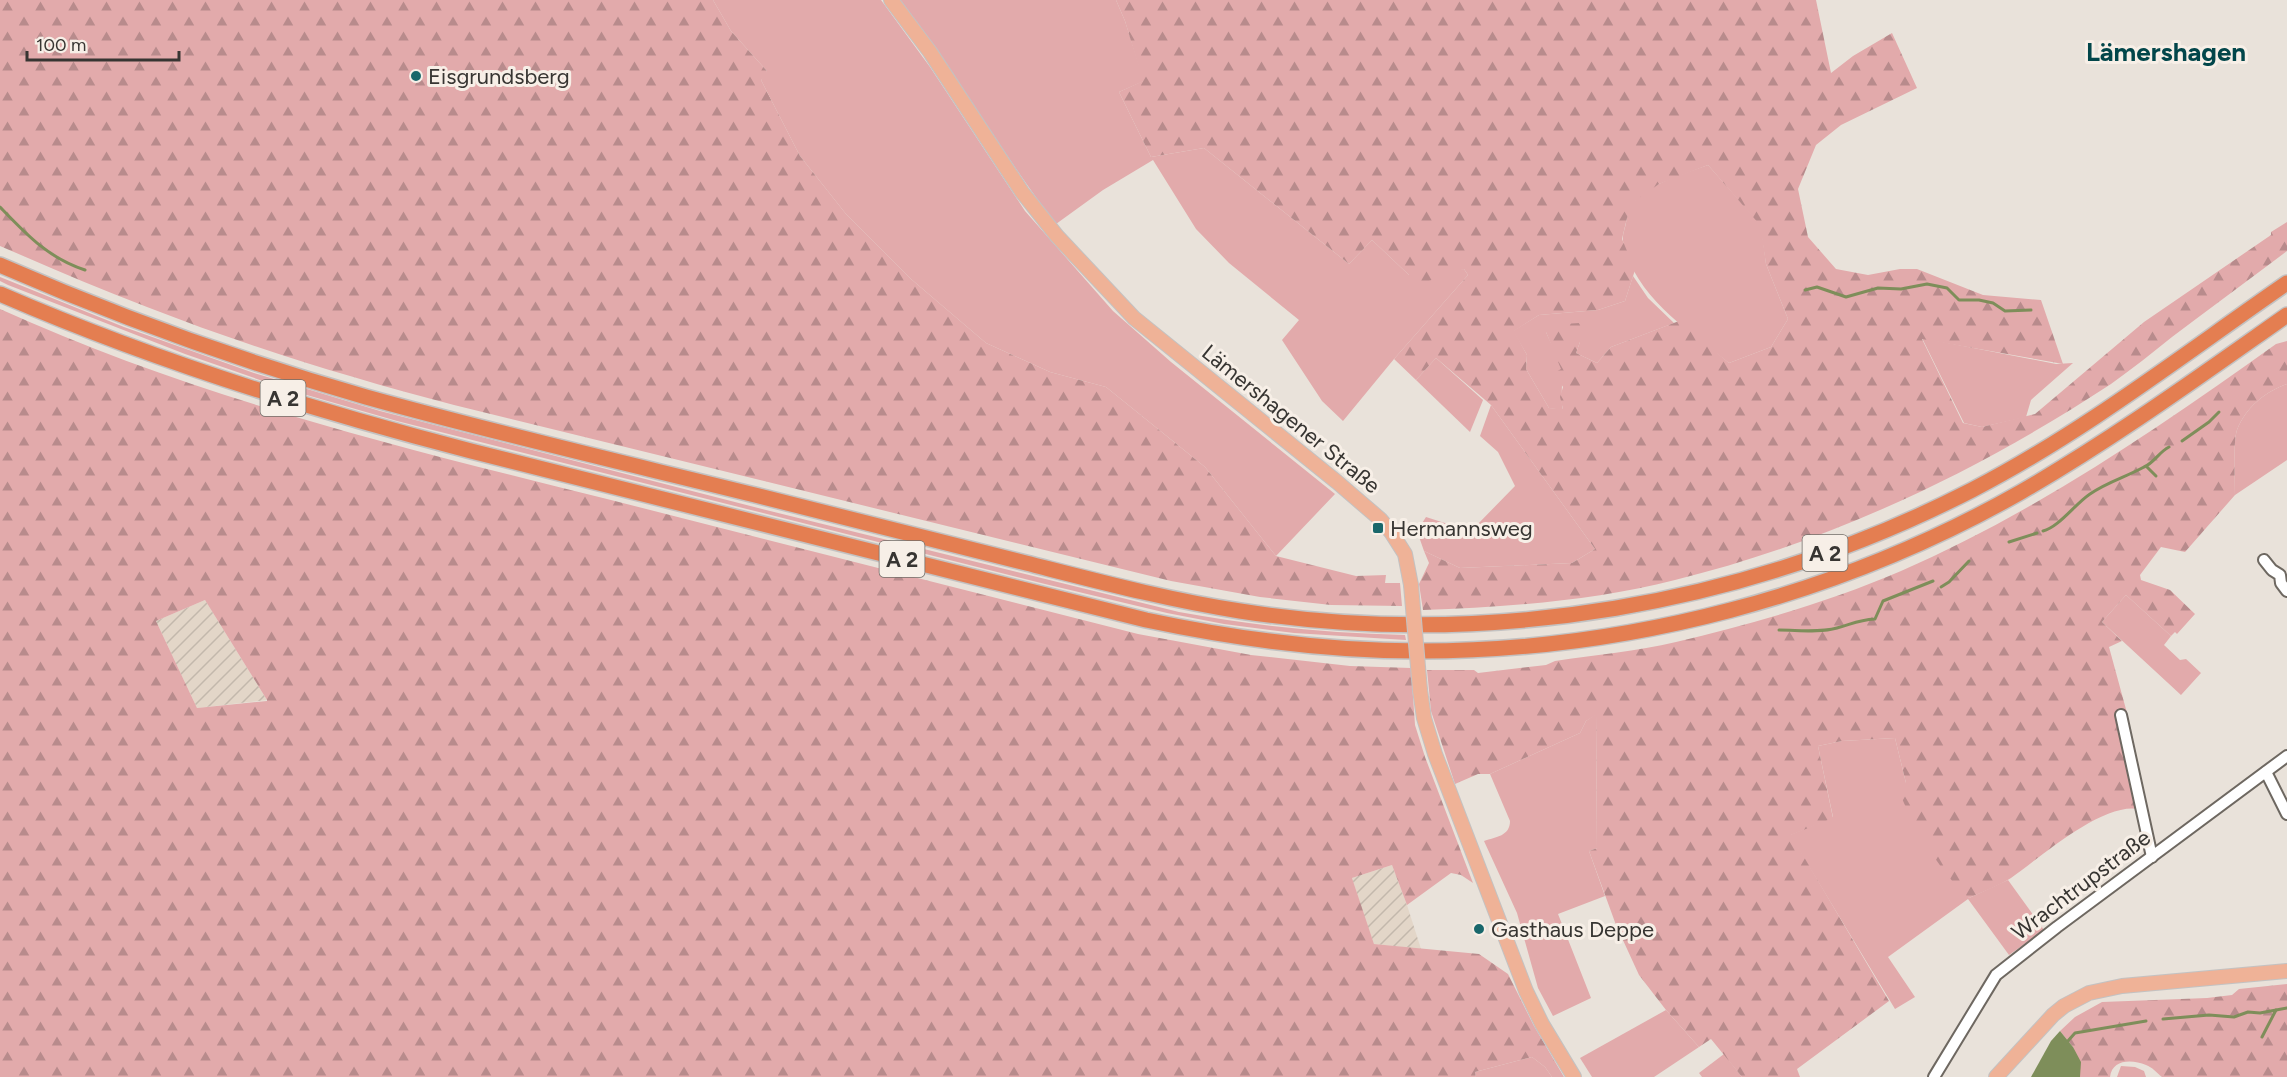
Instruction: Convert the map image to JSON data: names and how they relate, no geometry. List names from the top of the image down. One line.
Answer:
{"streets":{"highway":["A 2"],"main road":["Lämershagener Straße"],"street":["Wrachtrupstraße"]},"districts":["Lämershagen"],"places":{"other":["Eisgrundsberg","Gasthaus Deppe"],"transit":["Hermannsweg"]},"scale_bar":"100 m"}
